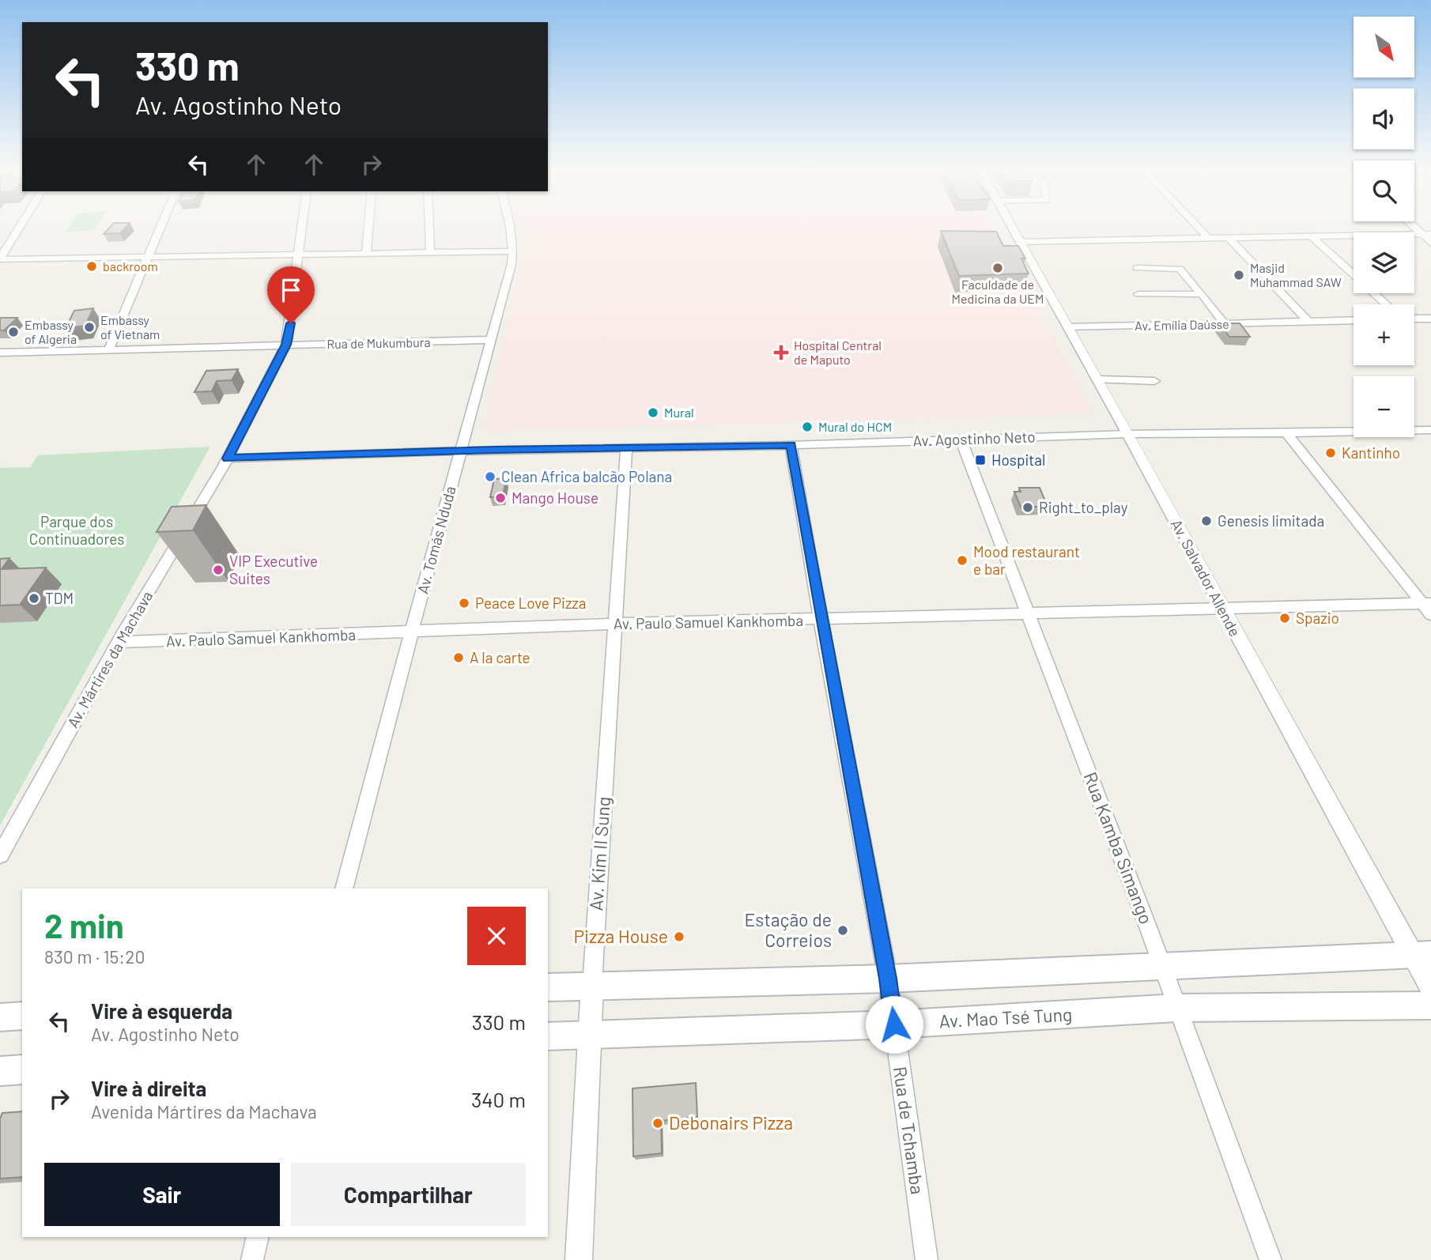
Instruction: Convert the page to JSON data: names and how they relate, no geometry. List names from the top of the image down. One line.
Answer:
{"streets":{"main road":["Av. Mao Tsé Tung"],"street":["Av. Emília Daússe","Rua de Mukumbura","Av. Agostinho Neto","Av. Tomás Nduda","Av. Salvador Allende","Av. Paulo Samuel Kankhomba","Av. Mártires da Machava","Rua Kamba Simango","Av. Kim II Sung","Rua de Tchamba"]},"crossings":[["Av. Emília Daússe","Av. Salvador Allende"],["Rua de Mukumbura","Av. Tomás Nduda"],["Rua de Mukumbura","Av. Mártires da Machava"],["Av. Agostinho Neto","Av. Tomás Nduda"],["Av. Agostinho Neto","Av. Salvador Allende"],["Av. Agostinho Neto","Av. Mártires da Machava"],["Av. Agostinho Neto","Rua Kamba Simango"],["Av. Agostinho Neto","Av. Kim II Sung"],["Av. Agostinho Neto","Rua de Tchamba"],["Av. Tomás Nduda","Av. Paulo Samuel Kankhomba"],["Av. Salvador Allende","Av. Paulo Samuel Kankhomba"],["Av. Paulo Samuel Kankhomba","Av. Mártires da Machava"],["Av. Paulo Samuel Kankhomba","Rua Kamba Simango"],["Av. Paulo Samuel Kankhomba","Av. Kim II Sung"],["Av. Paulo Samuel Kankhomba","Rua de Tchamba"],["Rua Kamba Simango","Av. Mao Tsé Tung"],["Av. Kim II Sung","Av. Mao Tsé Tung"],["Av. Mao Tsé Tung","Rua de Tchamba"]],"parks":["Parque dos Continuadores"],"places":{"other":["backroom","Faculdade de Medicina da UEM","Masjid Muhammad SAW","Embassy of Vietnam","Embassy of Algeria","Mural","Mural do HCM","Kantinho","Clean Africa balcão Polana","Mango House","Right_to_play","Genesis limitada","Mood restaurant e bar","VIP Executive Suites","TDM","Peace Love Pizza","Spazio","A la carte","Estação de Correios","Pizza House","Debonairs Pizza"],"health":["Hospital Central de Maputo"],"transit":["Hospital"]},"north":"bottom right","page":{"map_buttons":["+","−"],"turn":["330 m","Av. Agostinho Neto"],"heading":["2 min","830 m · 15:20"],"list":[{"name":"Vire à esquerda","note":"Av. Agostinho Neto","value":"330 m"},{"name":"Vire à direita","note":"Avenida Mártires da Machava","value":"340 m"}],"buttons":["Sair","Compartilhar"]}}
